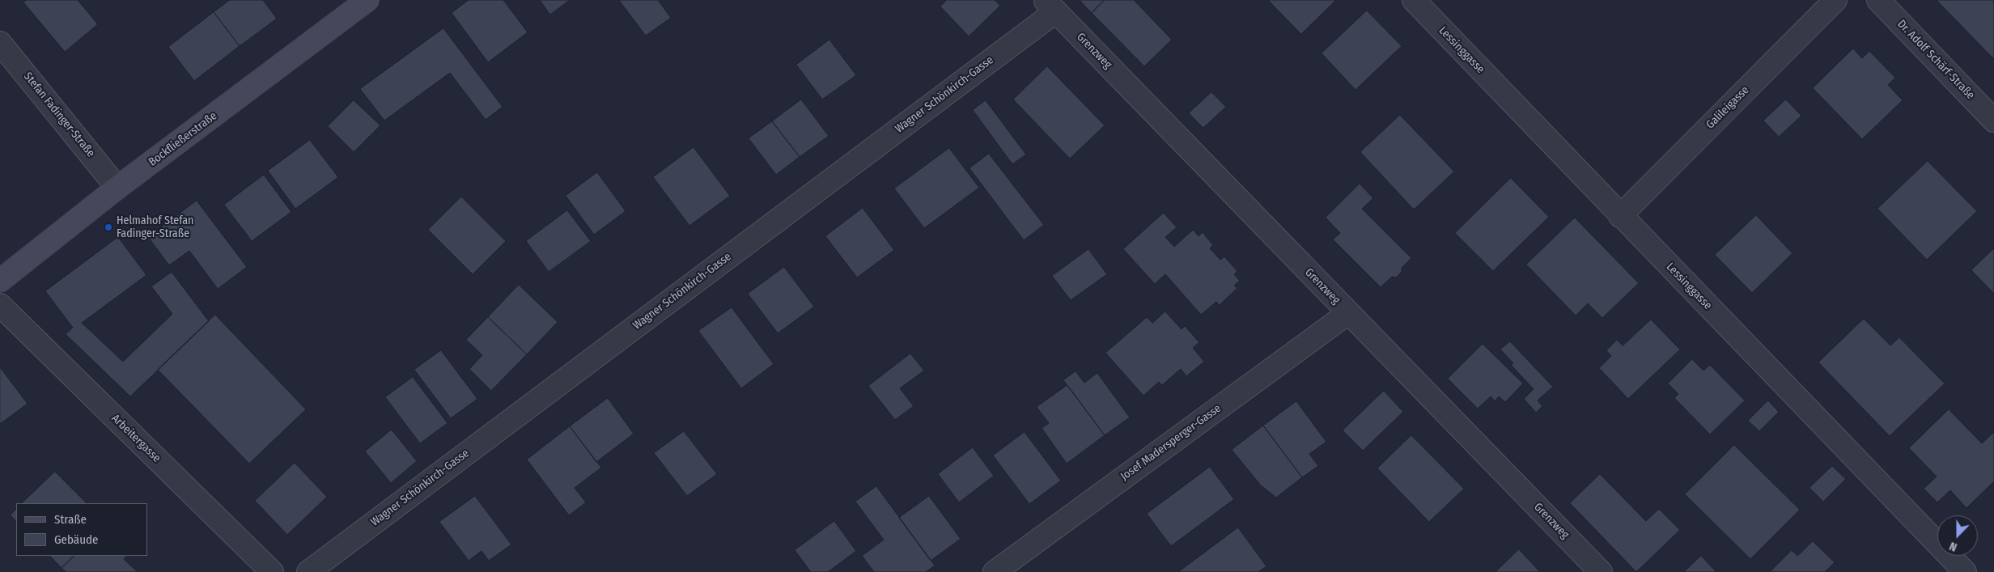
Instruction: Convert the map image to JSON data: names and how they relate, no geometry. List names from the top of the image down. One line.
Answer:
{"streets":{"main road":["Bockfließerstraße"],"street":["Lessinggasse","Grenzweg","Dr. Adolf Schärf-Straße","Wagner Schönkirch-Gasse","Galileigasse","Stefan Fadinger-Straße","Arbeitergasse","Josef Madersperger-Gasse"]},"crossings":[["Lessinggasse","Galileigasse"],["Grenzweg","Wagner Schönkirch-Gasse"],["Grenzweg","Josef Madersperger-Gasse"],["Stefan Fadinger-Straße","Bockfließerstraße"]],"places":["Helmahof Stefan Fadinger-Straße"],"legend":["Straße","Gebäude"],"north":"bottom"}
